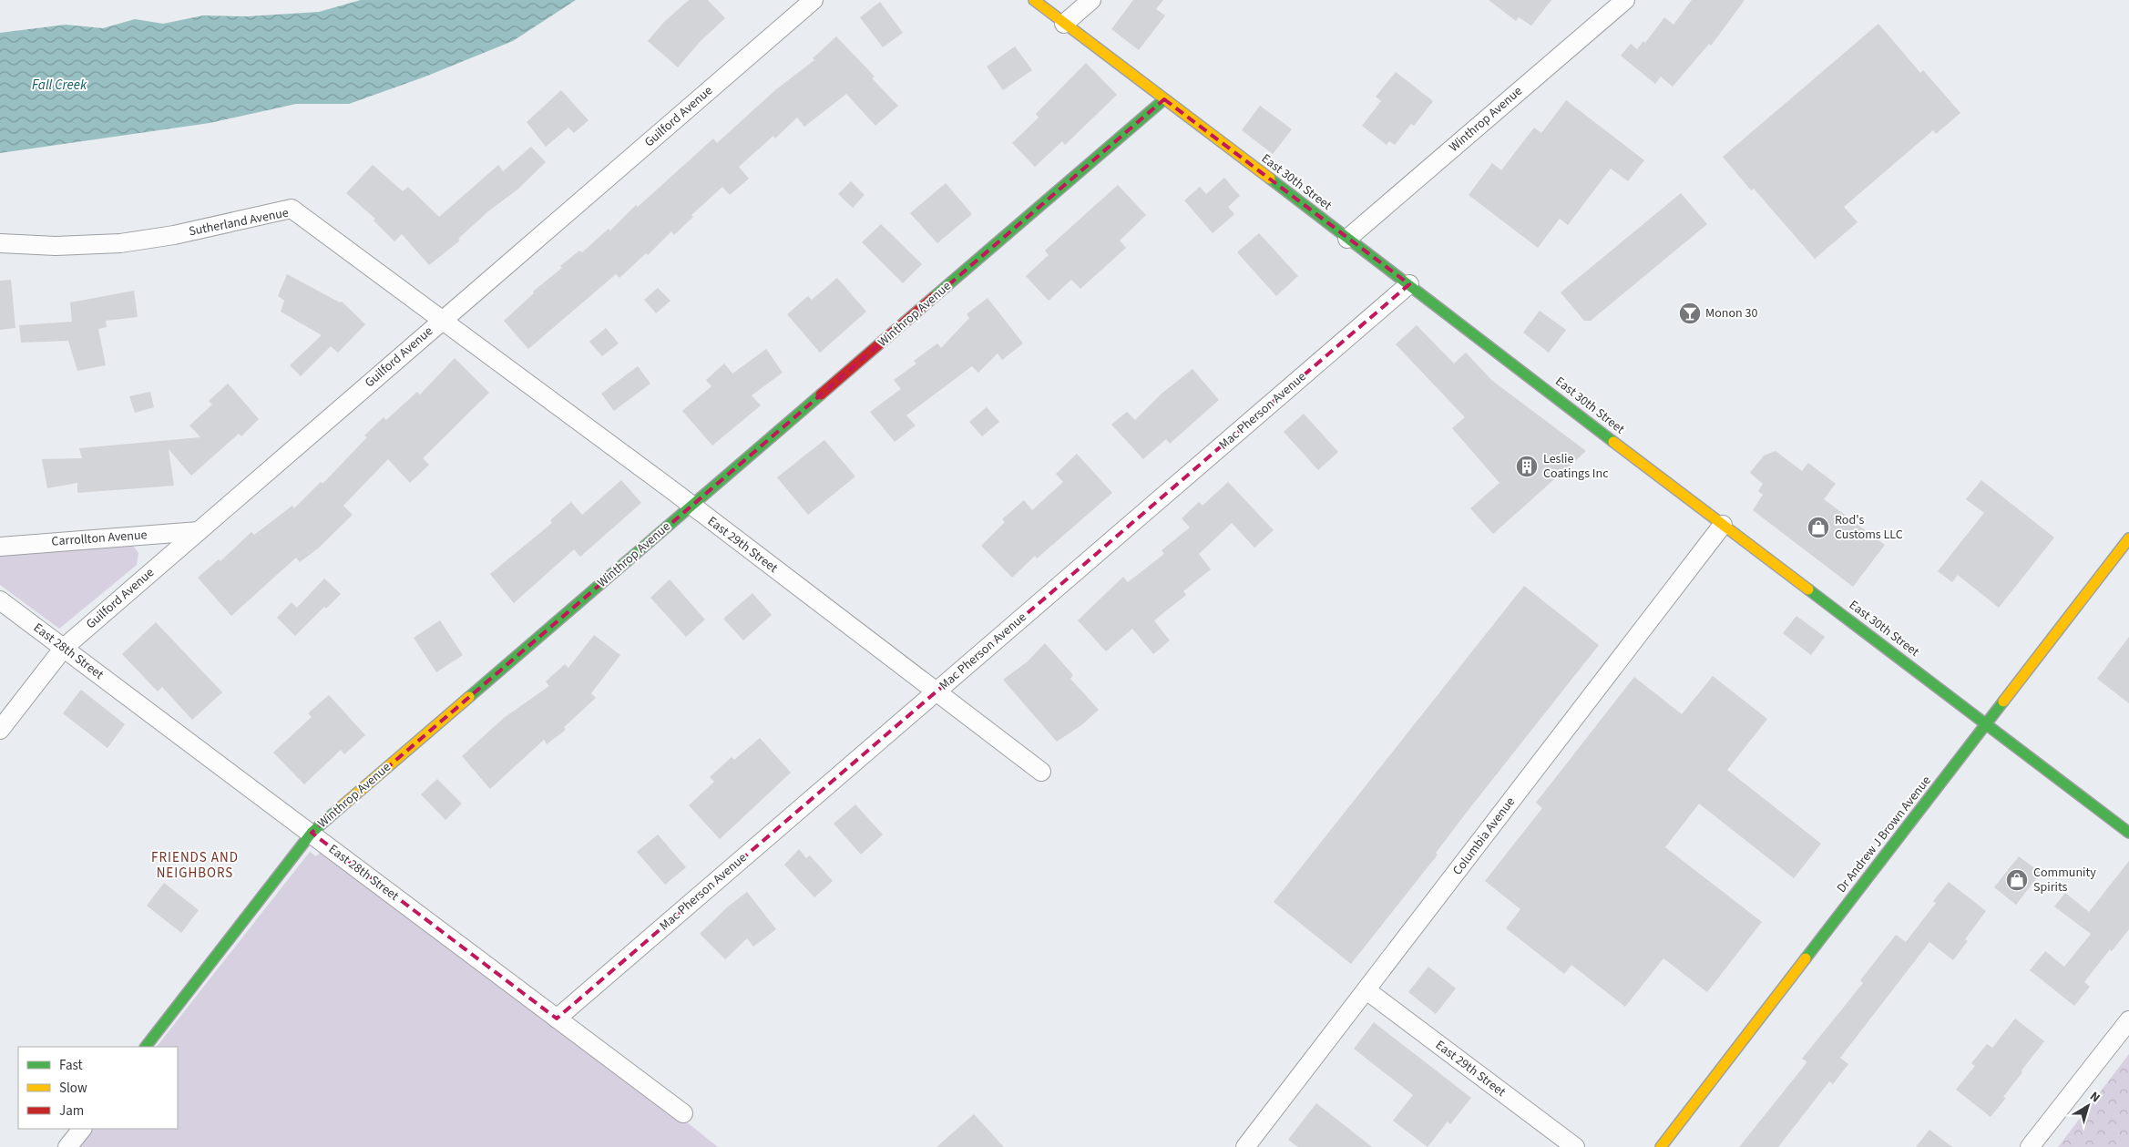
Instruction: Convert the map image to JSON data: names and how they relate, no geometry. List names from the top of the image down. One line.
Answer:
{"streets":{"main road":["Winthrop Avenue","East 30th Street","Dr Andrew J Brown Avenue"],"street":["Guilford Avenue","Sutherland Avenue","Mac Pherson Avenue","Carrollton Avenue","East 29th Street","East 28th Street","Columbia Avenue"]},"crossings":[["Guilford Avenue","Sutherland Avenue"],["Guilford Avenue","Carrollton Avenue"],["Guilford Avenue","East 29th Street"],["Guilford Avenue","East 28th Street"],["Winthrop Avenue","East 30th Street"],["Winthrop Avenue","East 29th Street"],["Winthrop Avenue","East 28th Street"],["East 30th Street","Mac Pherson Avenue"],["East 30th Street","Dr Andrew J Brown Avenue"],["East 30th Street","Columbia Avenue"],["Sutherland Avenue","East 29th Street"],["Mac Pherson Avenue","East 29th Street"],["Mac Pherson Avenue","East 28th Street"],["East 29th Street","Columbia Avenue"]],"districts":["FRIENDS AND NEIGHBORS"],"water":["Fall Creek"],"places":{"bar":["Monon 30"],"building":["Leslie Coatings Inc"],"shop":["Rod's Customs LLC","Community Spirits"]},"legend":["Fast","Slow","Jam"],"north":"top right"}
